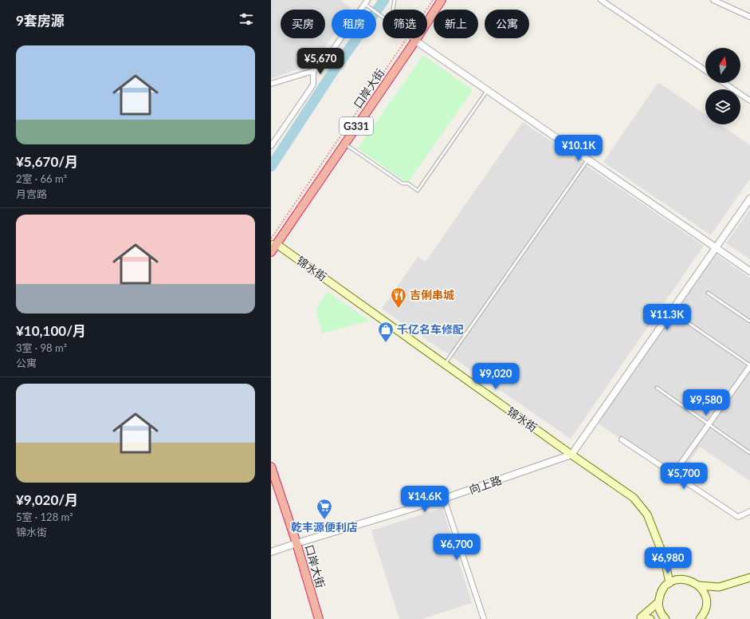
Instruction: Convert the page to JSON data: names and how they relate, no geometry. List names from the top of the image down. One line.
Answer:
{"streets":{"highway":["口岸大街","G331"],"main road":["锦水街"],"street":["向上路"]},"crossings":[["口岸大街","锦水街"],["口岸大街","向上路"],["锦水街","向上路"]],"places":{"restaurant":["吉俐串城"],"shop":["千亿名车修配"],"supermarket":["乾丰源便利店"]},"north":"top","page":{"heading":"9套房源","chip":["买房","租房","筛选","新上","公寓"],"list":[{"name":"¥5,670/月","note":"2室 · 66 m² · 月宫路"},{"name":"¥10,100/月","note":"3室 · 98 m² · 公寓"},{"name":"¥9,020/月","note":"5室 · 128 m² · 锦水街"}],"price":["¥5,670","¥10.1K","¥11.3K","¥9,020","¥9,580","¥5,700","¥14.6K","¥6,700","¥6,980"]}}
